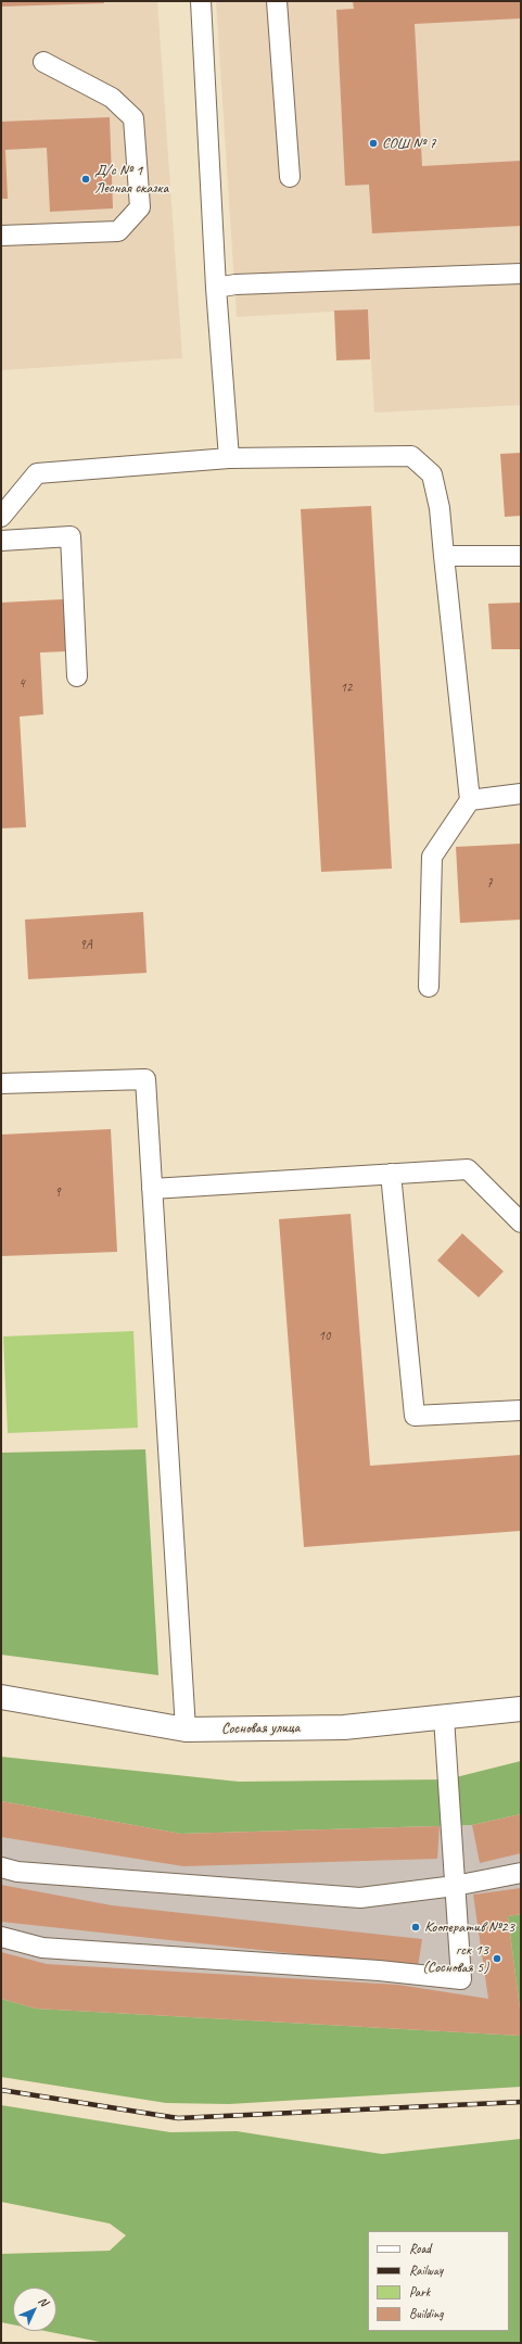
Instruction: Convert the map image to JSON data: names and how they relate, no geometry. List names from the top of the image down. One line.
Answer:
{"streets":{"street":["Сосновая улица"]},"places":["СОШ № 7","Д/с № 1 Лесная сказка","Кооператив №23","гск 13 (Сосновая 5)"],"house_numbers":["4","12","7","9А","9","10"],"legend":["Road","Railway","Park","Building"],"north":"top right"}
